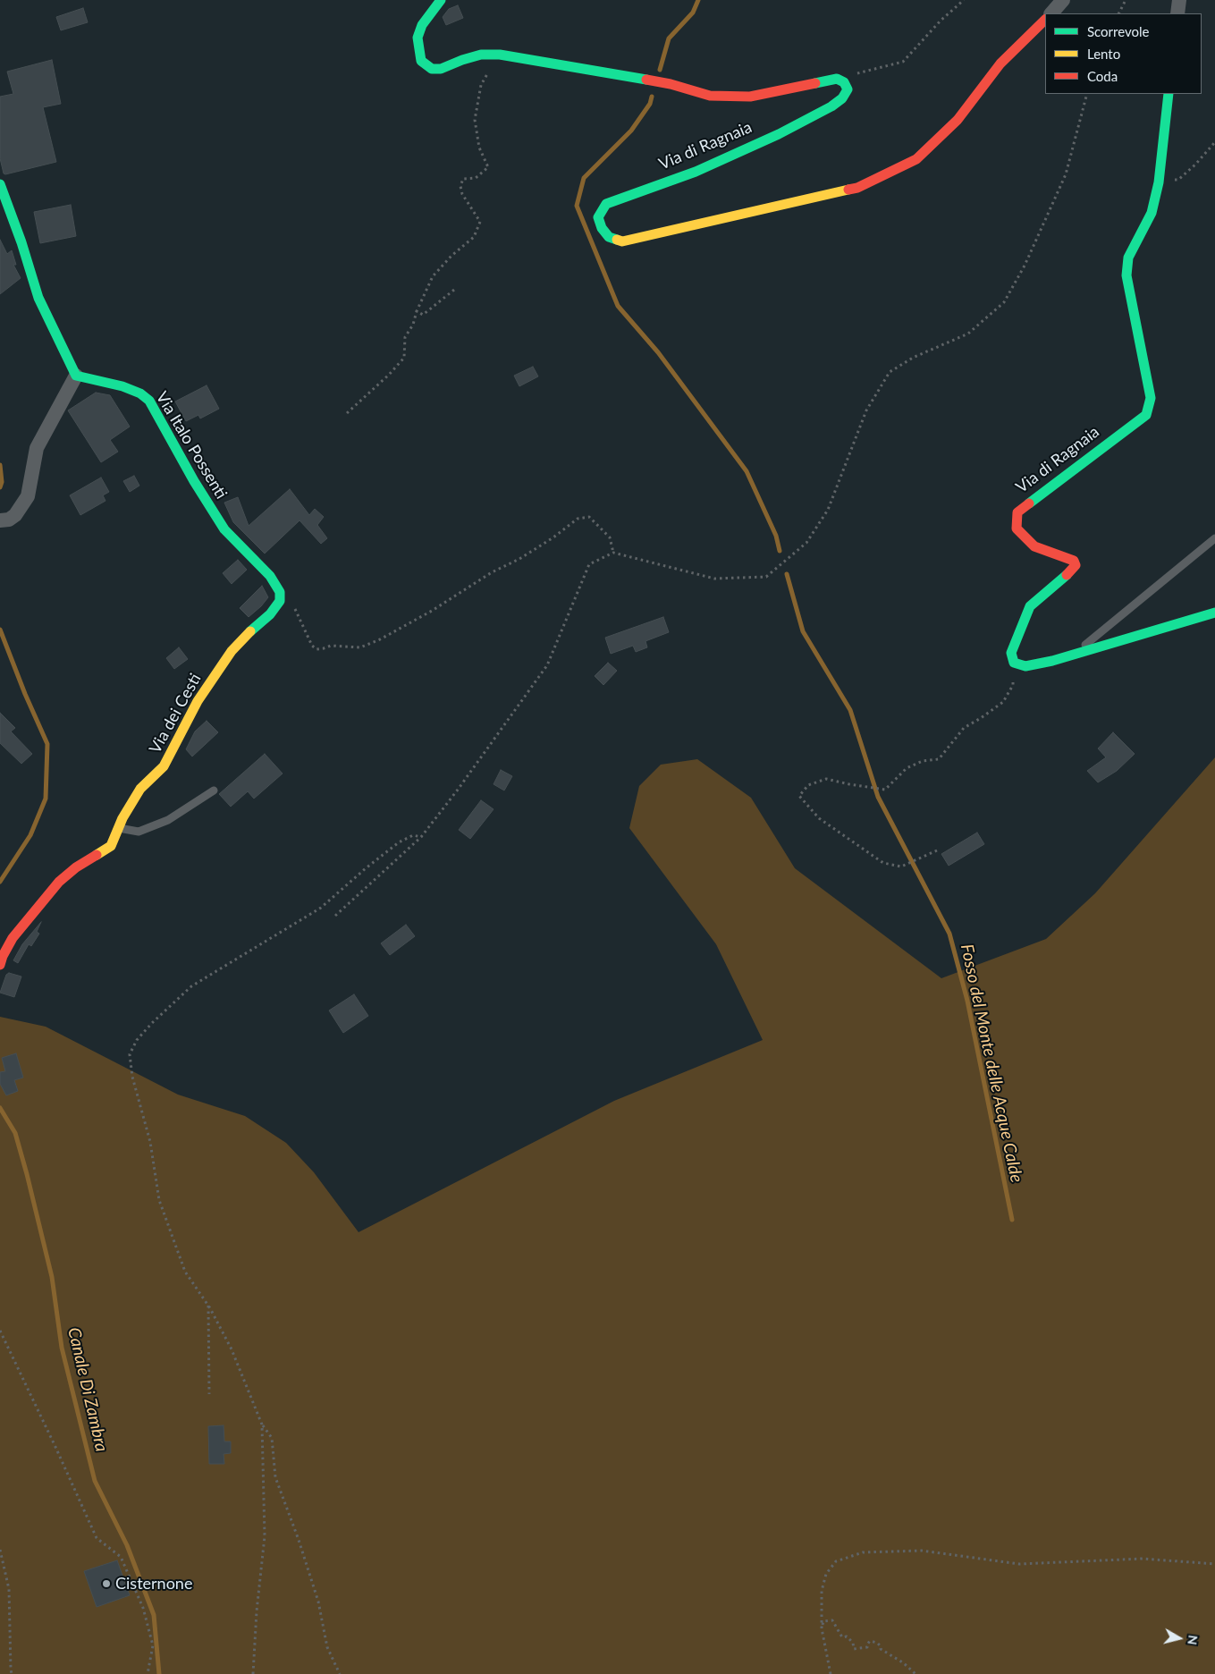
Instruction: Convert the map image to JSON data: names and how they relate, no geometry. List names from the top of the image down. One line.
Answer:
{"streets":{"street":["Via di Ragnaia","Via Italo Possenti","Via dei Cesti"]},"crossings":[["Via Italo Possenti","Via dei Cesti"]],"water":["Fosso del Monte delle Acque Calde","Canale Di Zambra"],"places":["Cisternone"],"legend":["Scorrevole","Lento","Coda"],"north":"right"}
